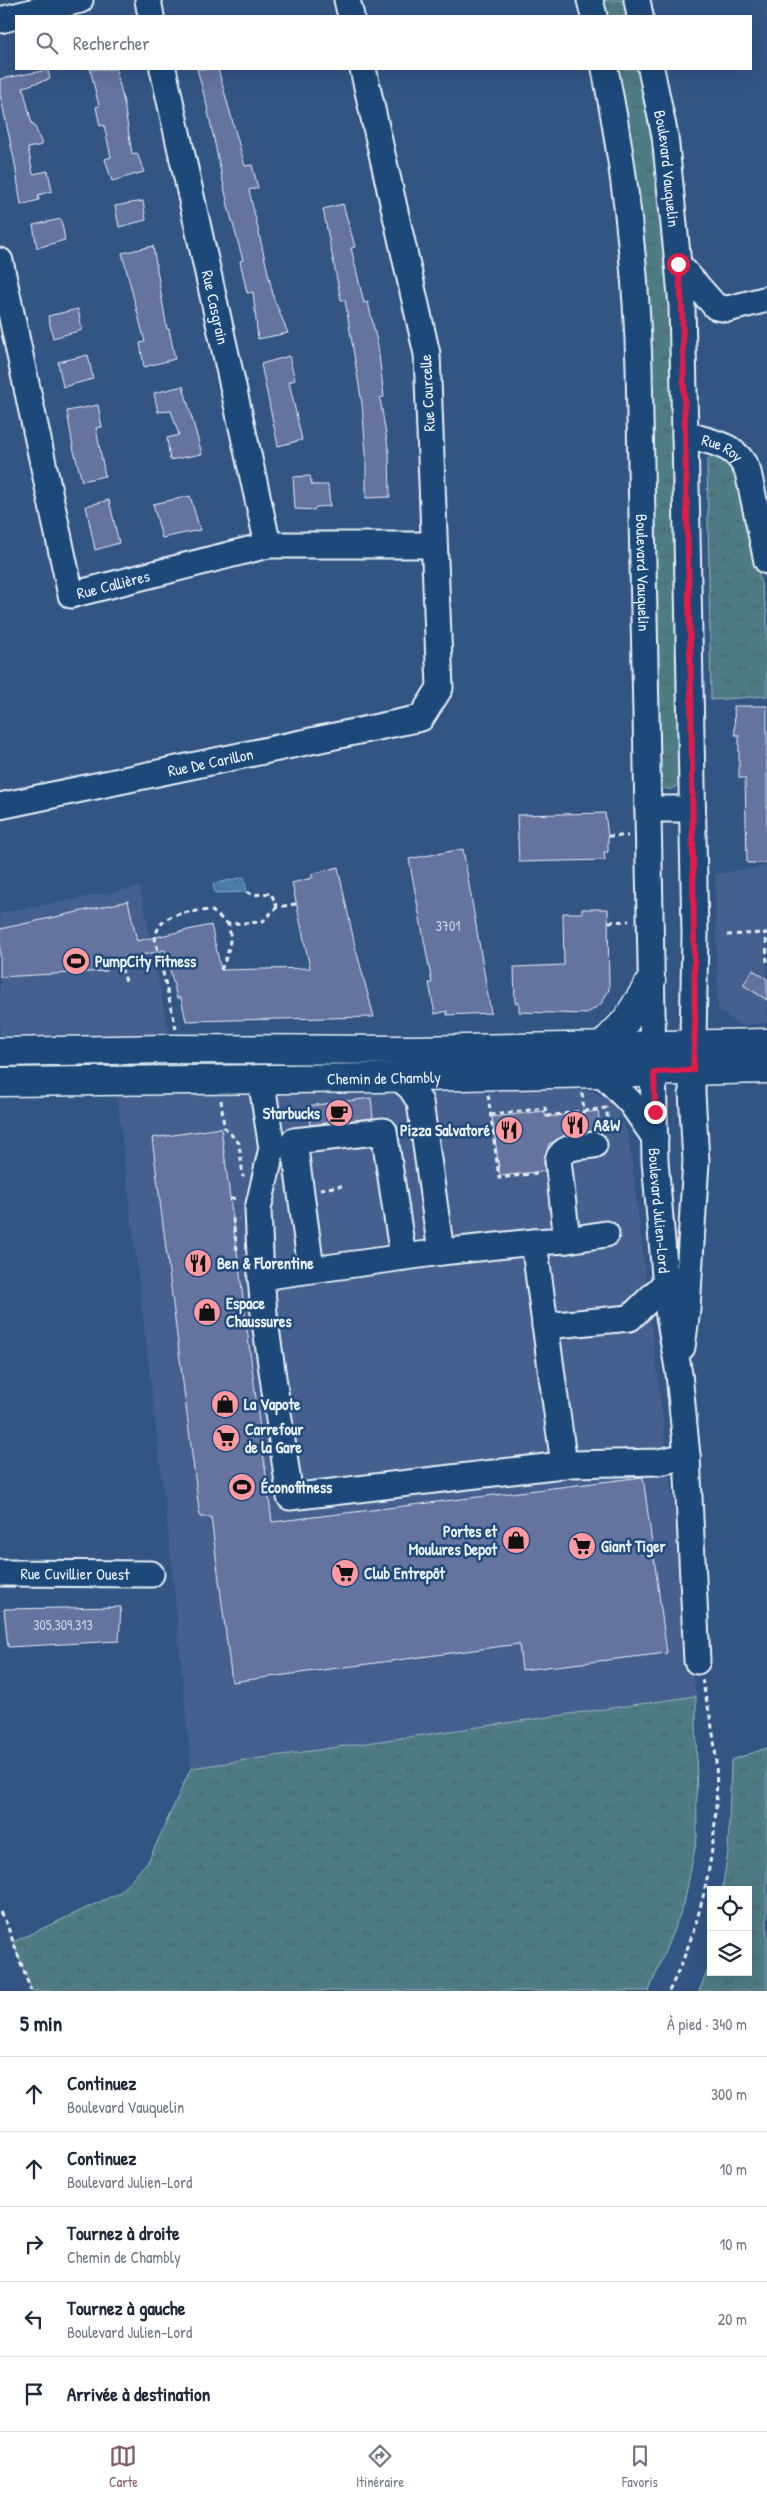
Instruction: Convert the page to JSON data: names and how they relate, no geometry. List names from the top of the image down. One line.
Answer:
{"streets":{"main road":["Chemin de Chambly"],"street":["Boulevard Vauquelin","Rue Casgrain","Rue Courcelle","Rue Roy","Rue Callières","Rue De Carillon","Boulevard Julien-Lord","Rue Cuvillier Ouest"]},"crossings":[["Boulevard Vauquelin","Rue Roy"],["Boulevard Vauquelin","Chemin de Chambly"],["Boulevard Vauquelin","Boulevard Julien-Lord"],["Rue Casgrain","Rue Callières"],["Rue Courcelle","Rue Callières"],["Rue Courcelle","Rue De Carillon"],["Chemin de Chambly","Boulevard Julien-Lord"]],"places":{"sports":["PumpCity Fitness","Éconofitness"],"cafe":["Starbucks"],"restaurant":["A&W","Pizza Salvatoré","Ben & Florentine"],"shop":["Espace Chaussures","La Vapote","Portes et Moulures Depot"],"supermarket":["Carrefour de la Gare","Giant Tiger","Club Entrepôt"]},"house_numbers":["3701","305,309,313"],"page":{"search":"Rechercher","heading":["5 min","À pied · 340 m"],"list":[["Continuez","Boulevard Vauquelin","300 m"],["Continuez","Boulevard Julien-Lord","10 m"],["Tournez à droite","Chemin de Chambly","10 m"],["Tournez à gauche","Boulevard Julien-Lord","20 m"],"Arrivée à destination"],"nav":["Carte","Itinéraire","Favoris"]}}
